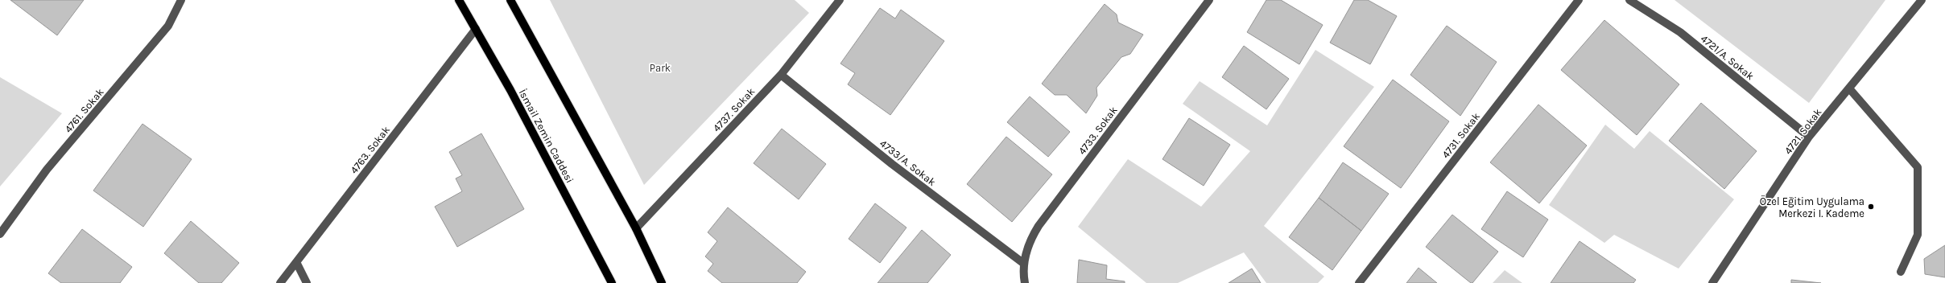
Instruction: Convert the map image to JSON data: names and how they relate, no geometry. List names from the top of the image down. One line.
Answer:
{"streets":{"main road":["İsmail Zemin Caddesi"],"street":["4721/A. Sokak","4737. Sokak","4761. Sokak","4733. Sokak","4721. Sokak","4731. Sokak","4763. Sokak","4733/A. Sokak"]},"crossings":[["4721/A. Sokak","4721. Sokak"],["4737. Sokak","4733/A. Sokak"],["4733. Sokak","4733/A. Sokak"],["İsmail Zemin Caddesi","4763. Sokak"]],"parks":["Park"],"places":["Özel Eğitim Uygulama Merkezi I. Kademe"]}
